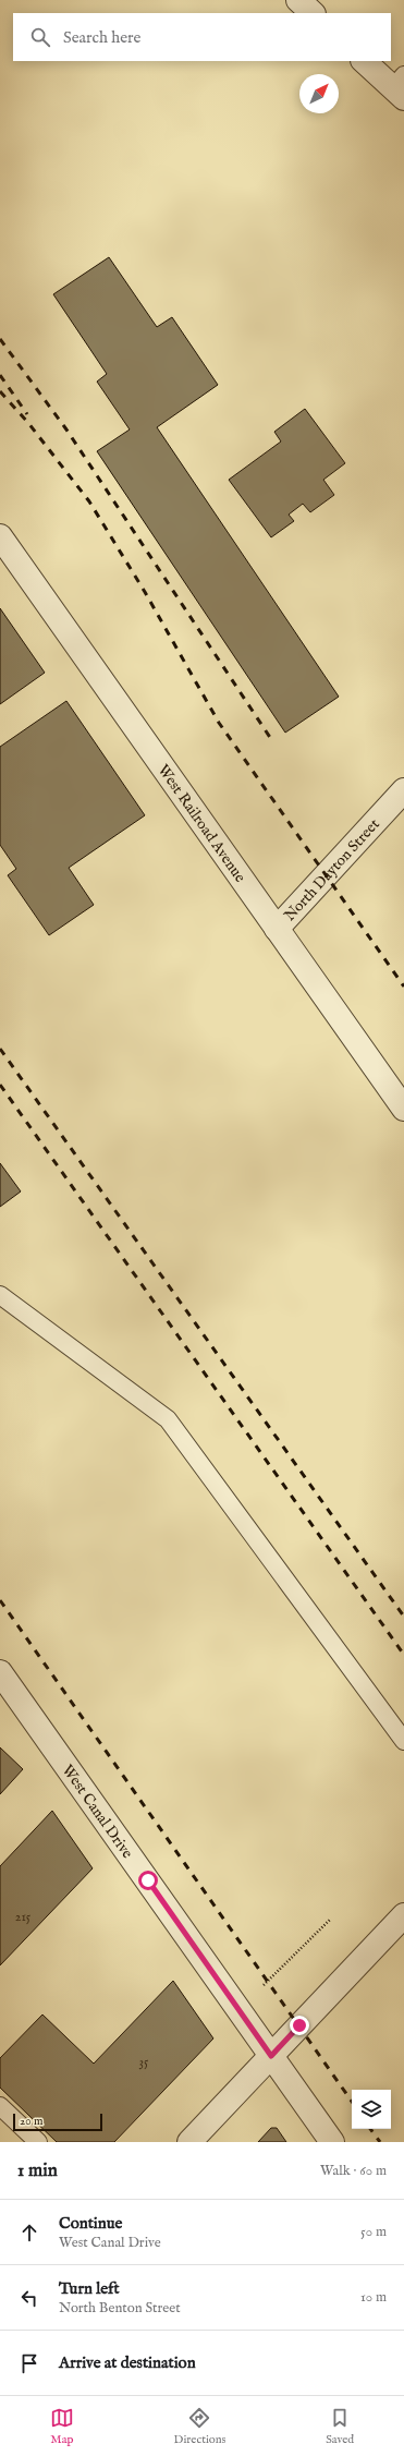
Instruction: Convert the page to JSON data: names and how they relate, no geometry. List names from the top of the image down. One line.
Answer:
{"streets":{"street":["West Railroad Avenue","North Dayton Street","West Canal Drive"]},"crossings":[["West Railroad Avenue","North Dayton Street"]],"house_numbers":["215","35"],"scale_bar":"20 m","north":"top right","page":{"search":"Search here","scale":"20 m","heading":["1 min","Walk · 60 m"],"list":[["Continue","West Canal Drive","50 m"],["Turn left","North Benton Street","10 m"],"Arrive at destination"],"nav":["Map","Directions","Saved"]}}
